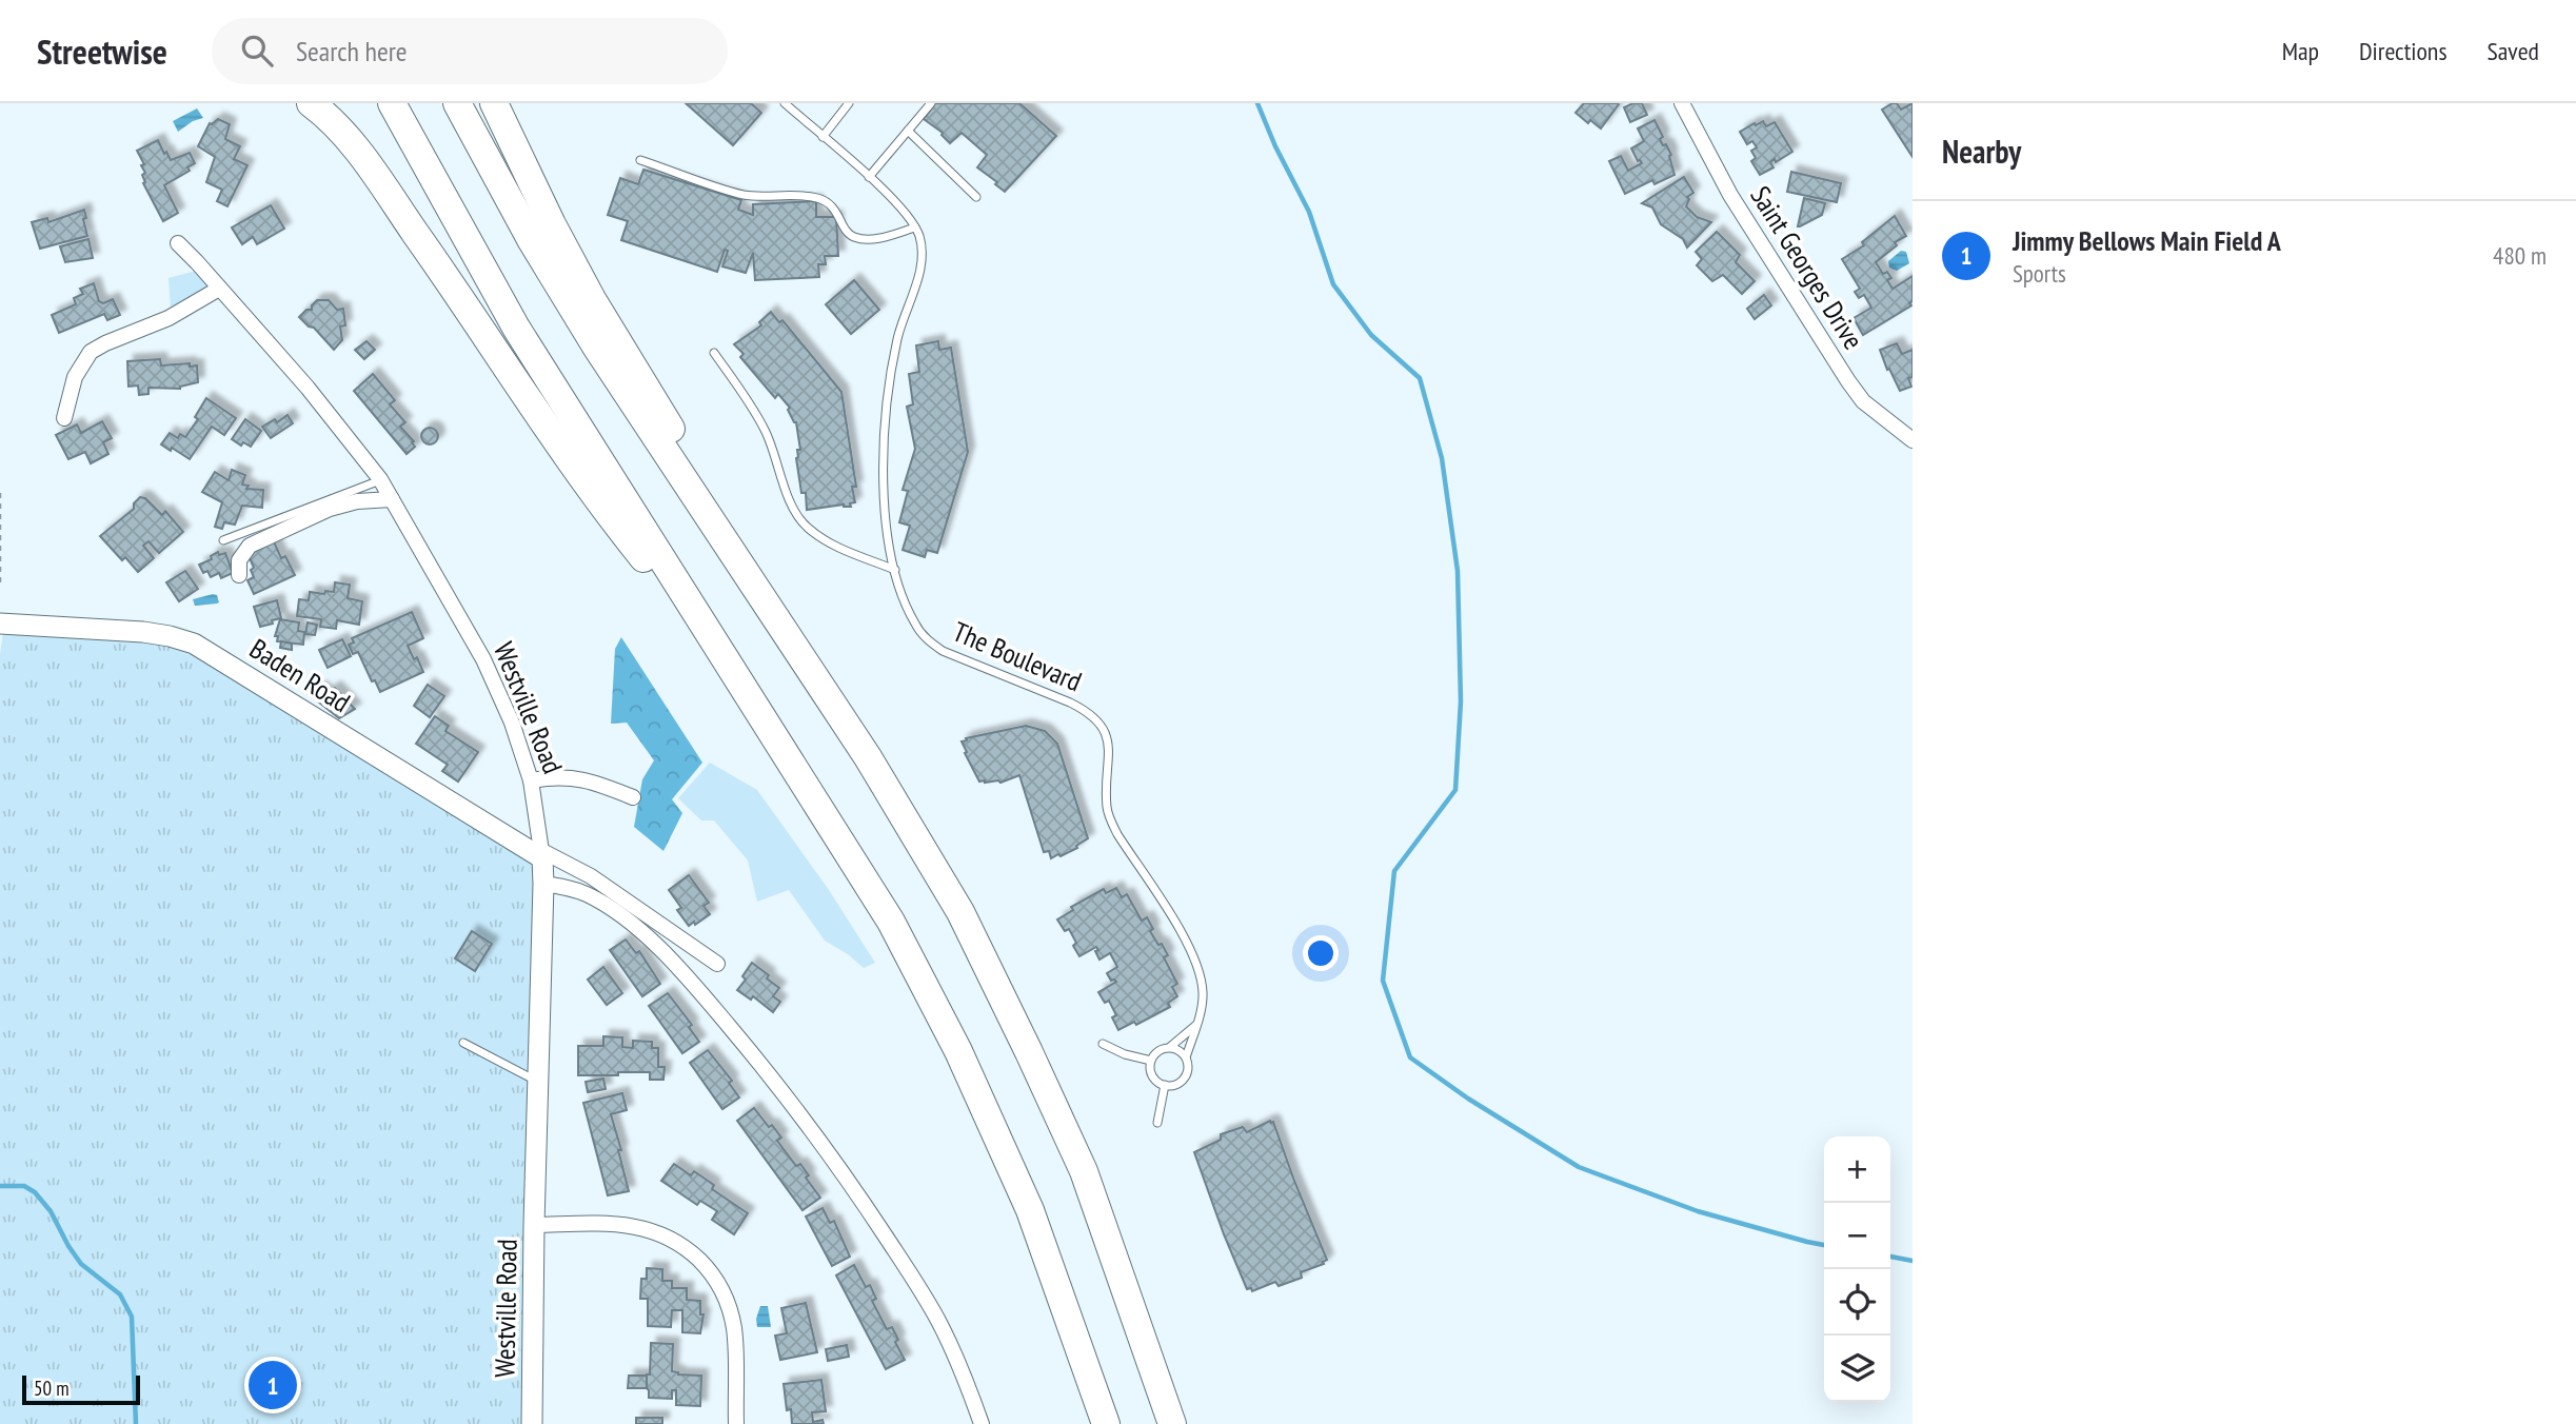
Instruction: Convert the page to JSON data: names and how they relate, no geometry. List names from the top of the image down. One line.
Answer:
{"streets":{"street":["Saint Georges Drive","Baden Road","Westville Road"],"lane":["The Boulevard"]},"crossings":[["Baden Road","Westville Road"]],"scale_bar":"50 m","page":{"header":"Streetwise","search":"Search here","nav":["Map","Directions","Saved"],"heading":"Nearby","list":[{"mark":"1","name":"Jimmy Bellows Main Field A","note":"Sports","value":"480 m"}],"map_buttons":["+","−"],"pins":"1","scale":"50 m"}}
